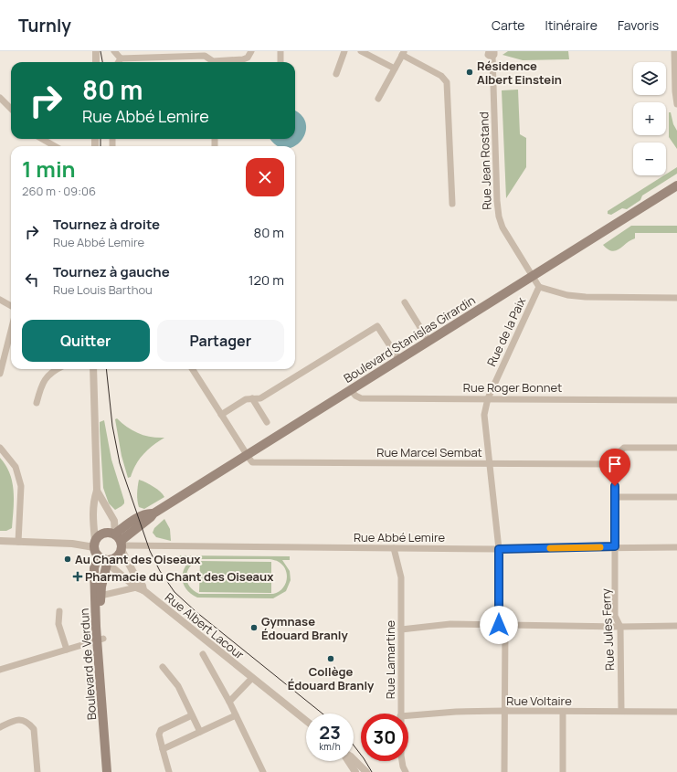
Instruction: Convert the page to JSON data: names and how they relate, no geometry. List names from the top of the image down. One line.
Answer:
{"streets":{"main road":["Boulevard Stanislas Girardin","Boulevard de Verdun"],"street":["Rue Jean Rostand","Rue de la Paix","Rue Roger Bonnet","Rue Marcel Sembat","Rue Abbé Lemire","Rue Albert Lacour","Rue Jules Ferry","Rue Lamartine","Rue Voltaire"]},"crossings":[["Rue Jean Rostand","Boulevard Stanislas Girardin"],["Rue de la Paix","Rue Roger Bonnet"],["Rue de la Paix","Rue Marcel Sembat"],["Rue de la Paix","Rue Abbé Lemire"],["Rue de la Paix","Rue Voltaire"],["Boulevard Stanislas Girardin","Rue Roger Bonnet"],["Boulevard Stanislas Girardin","Rue Marcel Sembat"],["Boulevard Stanislas Girardin","Rue Abbé Lemire"],["Boulevard Stanislas Girardin","Rue Albert Lacour"],["Boulevard Stanislas Girardin","Boulevard de Verdun"],["Rue Marcel Sembat","Rue Jules Ferry"],["Rue Abbé Lemire","Rue Albert Lacour"],["Rue Abbé Lemire","Rue Jules Ferry"],["Rue Abbé Lemire","Rue Lamartine"],["Rue Abbé Lemire","Boulevard de Verdun"],["Rue Albert Lacour","Boulevard de Verdun"],["Rue Jules Ferry","Rue Voltaire"]],"places":{"other":["Résidence Albert Einstein","Au Chant des Oiseaux","Gymnase Édouard Branly","Collège Édouard Branly"],"health":["Pharmacie du Chant des Oiseaux"]},"page":{"header":"Turnly","nav":["Carte","Itinéraire","Favoris"],"map_buttons":["+","−"],"turn":["80 m","Rue Abbé Lemire"],"heading":["1 min","260 m · 09:06"],"list":[{"name":"Tournez à droite","note":"Rue Abbé Lemire","value":"80 m"},{"name":"Tournez à gauche","note":"Rue Louis Barthou","value":"120 m"}],"buttons":["Quitter","Partager"],"speed":"23 km/h","limit":"30"}}
